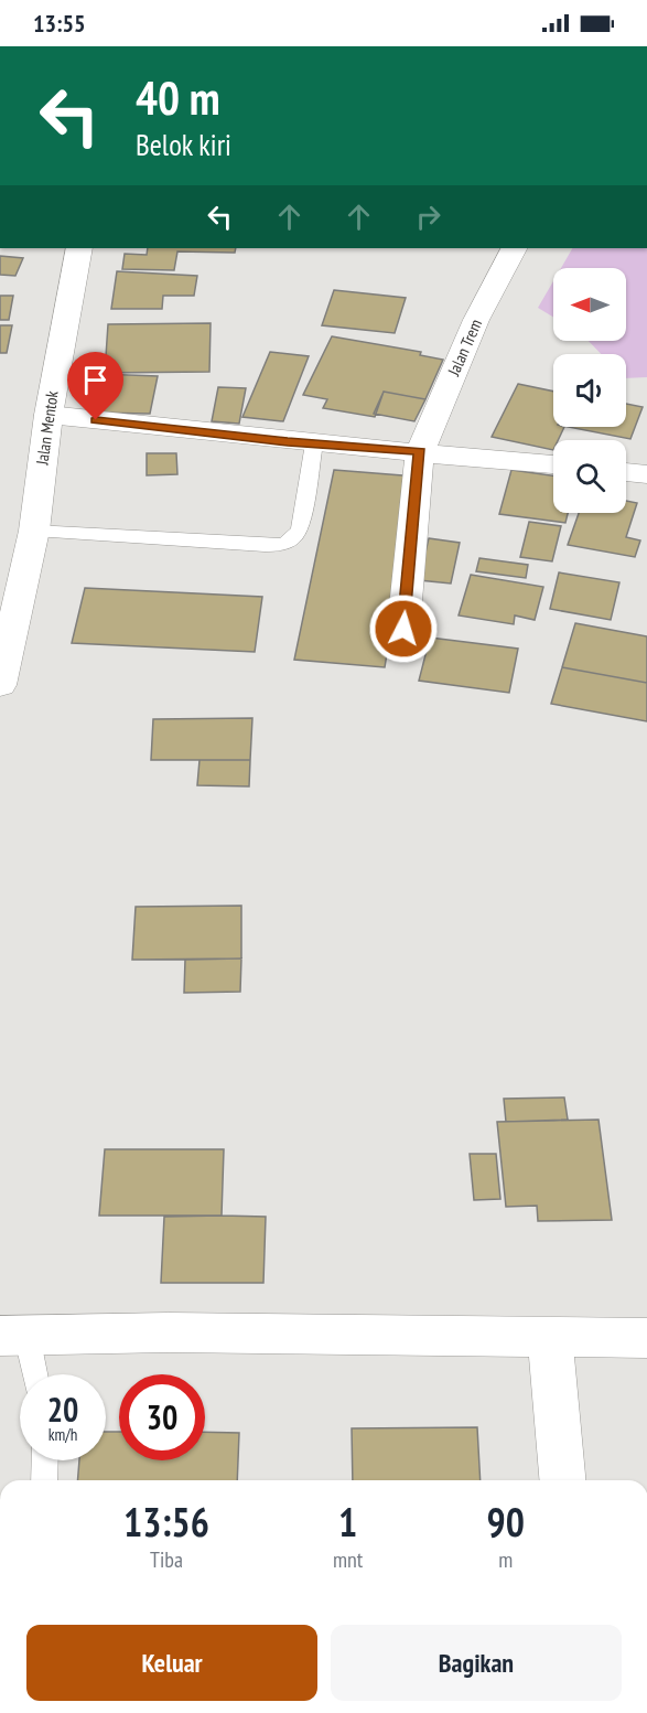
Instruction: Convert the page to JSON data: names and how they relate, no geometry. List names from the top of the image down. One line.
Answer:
{"streets":{"main road":["Jalan Trem","Jalan Mentok"]},"north":"left","page":{"status":"13:55","turn":["40 m","Belok kiri"],"speed":"20 km/h","limit":"30","eta":["13:56","Tiba","1","mnt","90","m"],"buttons":["Keluar","Bagikan"]}}
